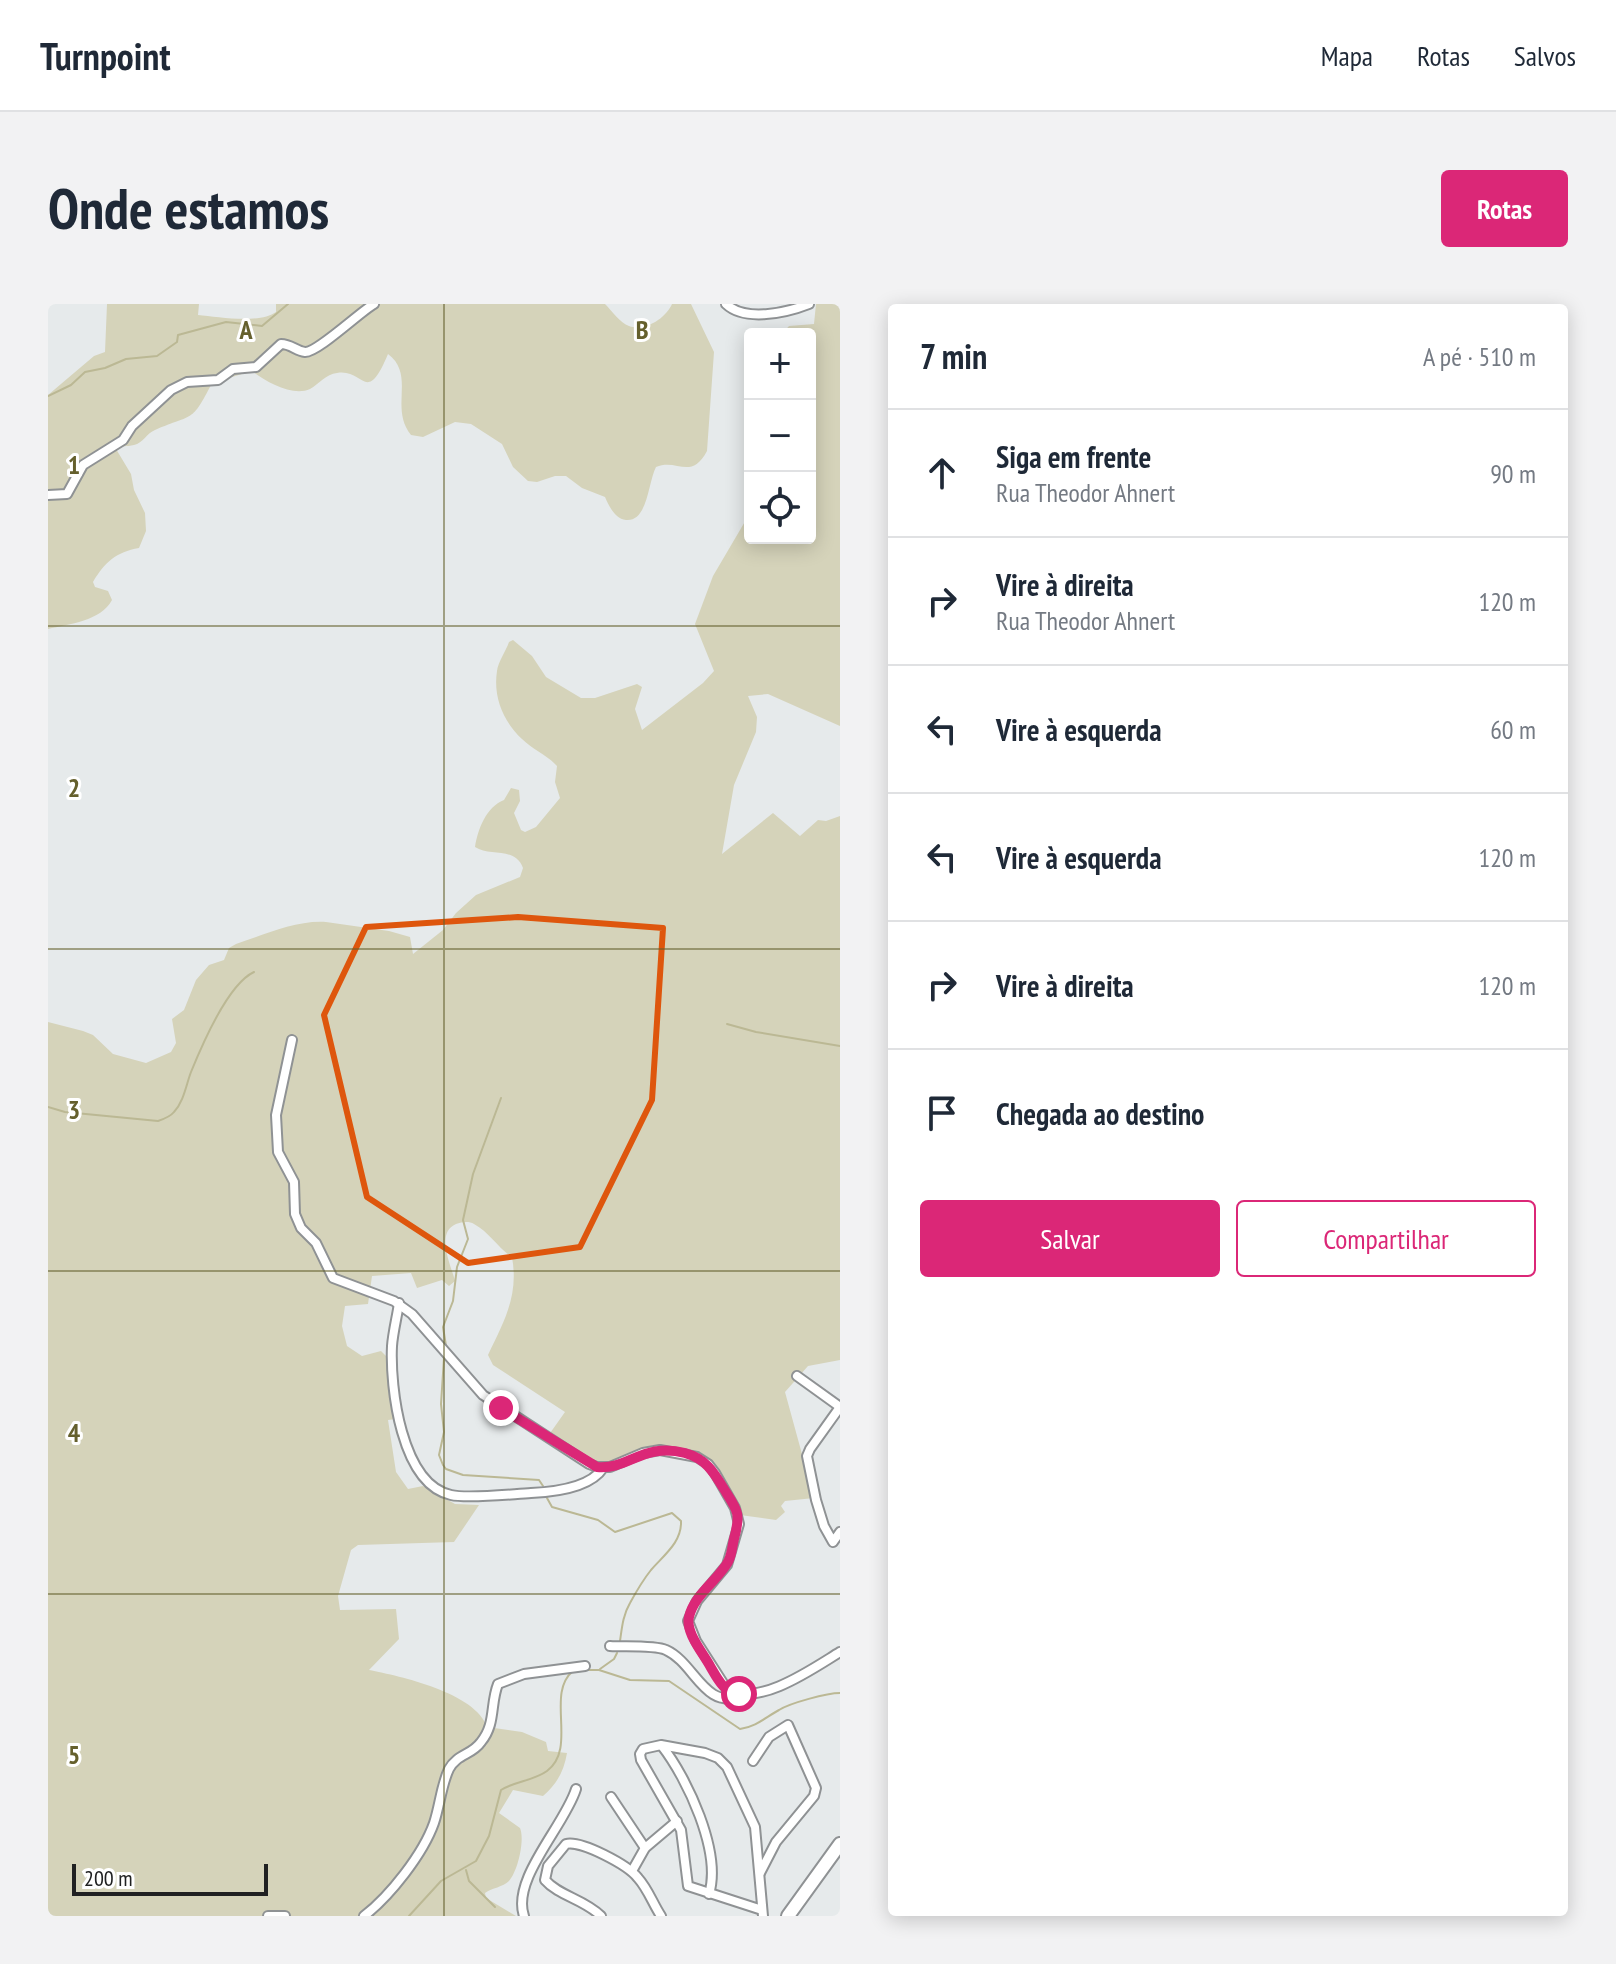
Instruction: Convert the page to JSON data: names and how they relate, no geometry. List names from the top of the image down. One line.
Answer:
{"scale_bar":"200 m","page":{"header":"Turnpoint","nav":["Mapa","Rotas","Salvos"],"buttons":["Rotas",["Salvar","Compartilhar"]],"title":"Onde estamos","heading":["7 min","A pé · 510 m"],"map_buttons":["+","−"],"list":[["Siga em frente","Rua Theodor Ahnert","90 m"],["Vire à direita","Rua Theodor Ahnert","120 m"],["Vire à esquerda","60 m"],["Vire à esquerda","120 m"],["Vire à direita","120 m"],"Chegada ao destino"],"scale":"200 m"},"grid":{"columns":["A","B"],"rows":["1","2","3","4","5"]}}
